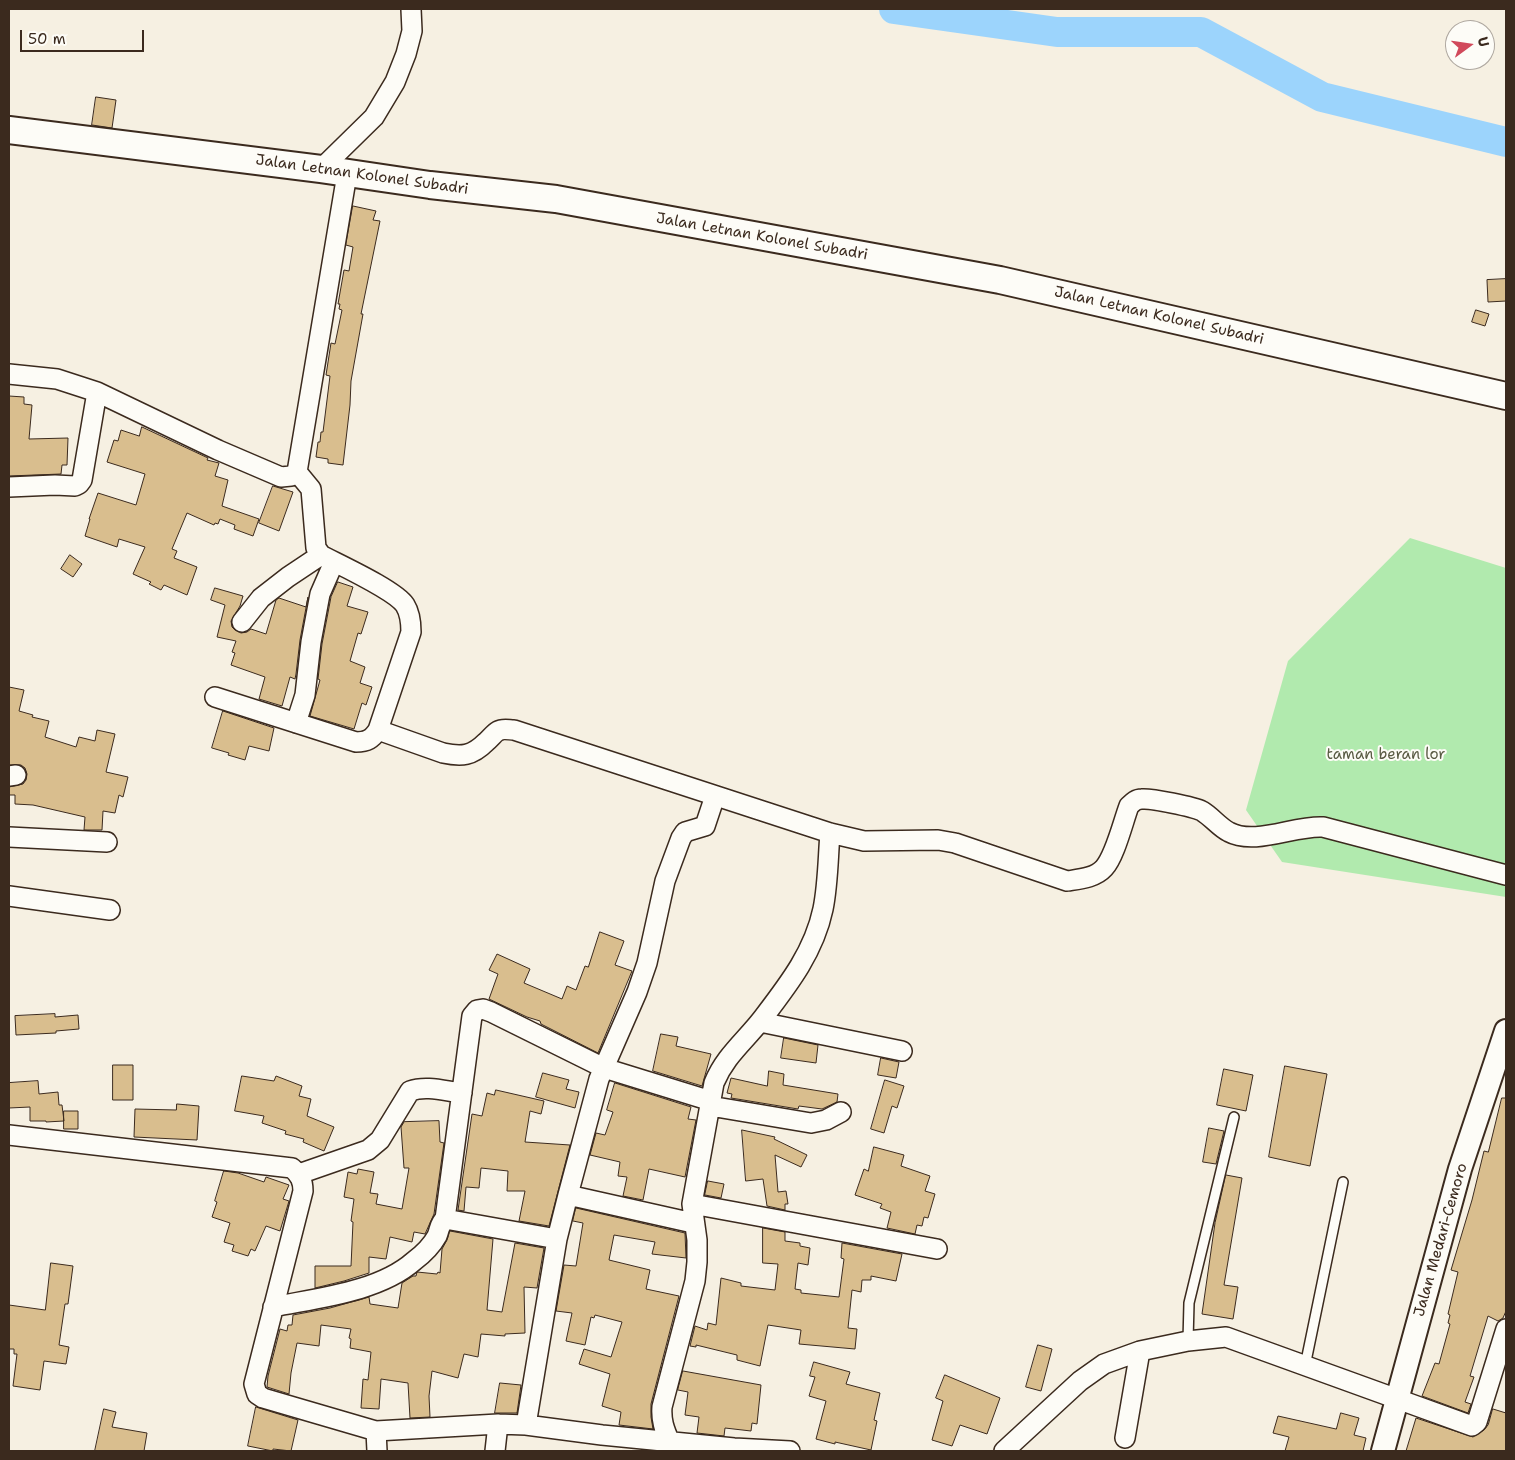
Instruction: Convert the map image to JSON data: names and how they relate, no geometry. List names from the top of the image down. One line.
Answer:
{"streets":{"main road":["Jalan Letnan Kolonel Subadri"],"street":["Jalan Medari-Cemoro"]},"parks":["taman beran lor"],"scale_bar":"50 m","north":"right"}
